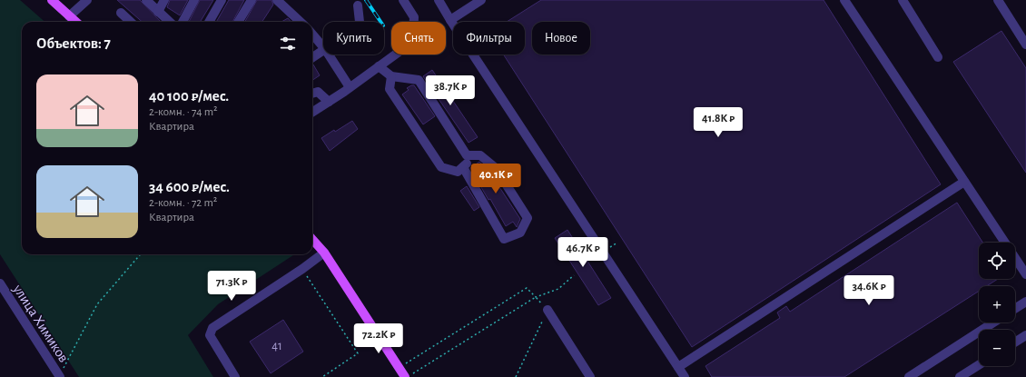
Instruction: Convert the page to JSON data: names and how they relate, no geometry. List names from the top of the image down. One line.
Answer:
{"streets":{"street":["улица Химиков"]},"house_numbers":["41"],"page":{"chip":["Купить","Снять","Фильтры","Новое"],"heading":"Объектов: 7","list":[{"name":"40 100 ₽/мес.","note":"2-комн. · 74 m² · Квартира"},{"name":"34 600 ₽/мес.","note":"2-комн. · 72 m² · Квартира"}],"price":["38.7K ₽","41.8K ₽","40.1K ₽","46.7K ₽","71.3K ₽","34.6K ₽","72.2K ₽"],"map_buttons":["+","−"]}}
